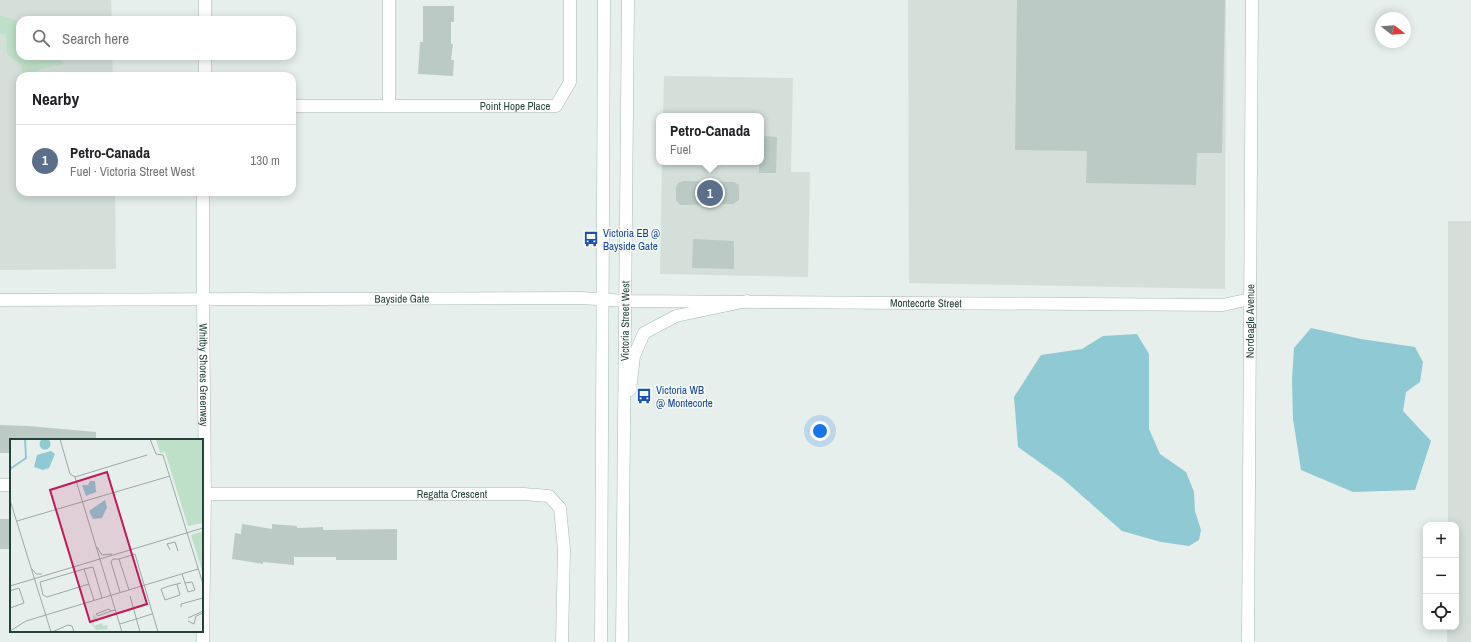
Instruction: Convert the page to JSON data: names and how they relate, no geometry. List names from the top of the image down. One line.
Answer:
{"streets":{"street":["Point Hope Place","Bayside Gate","Montecorte Street","Victoria Street West","Nordeagle Avenue","Whitby Shores Greenway","Regatta Crescent"]},"crossings":[["Bayside Gate","Montecorte Street"],["Bayside Gate","Victoria Street West"],["Bayside Gate","Whitby Shores Greenway"],["Montecorte Street","Victoria Street West"],["Montecorte Street","Nordeagle Avenue"],["Whitby Shores Greenway","Regatta Crescent"]],"places":{"bus stop":["Victoria EB @ Bayside Gate","Victoria WB @ Montecorte"]},"north":"right","page":{"search":"Search here","heading":"Nearby","popup":["Petro-Canada","Fuel"],"list":[{"mark":"1","name":"Petro-Canada","note":"Fuel · Victoria Street West","value":"130 m"}],"pins":"1","map_buttons":["+","−"]}}
